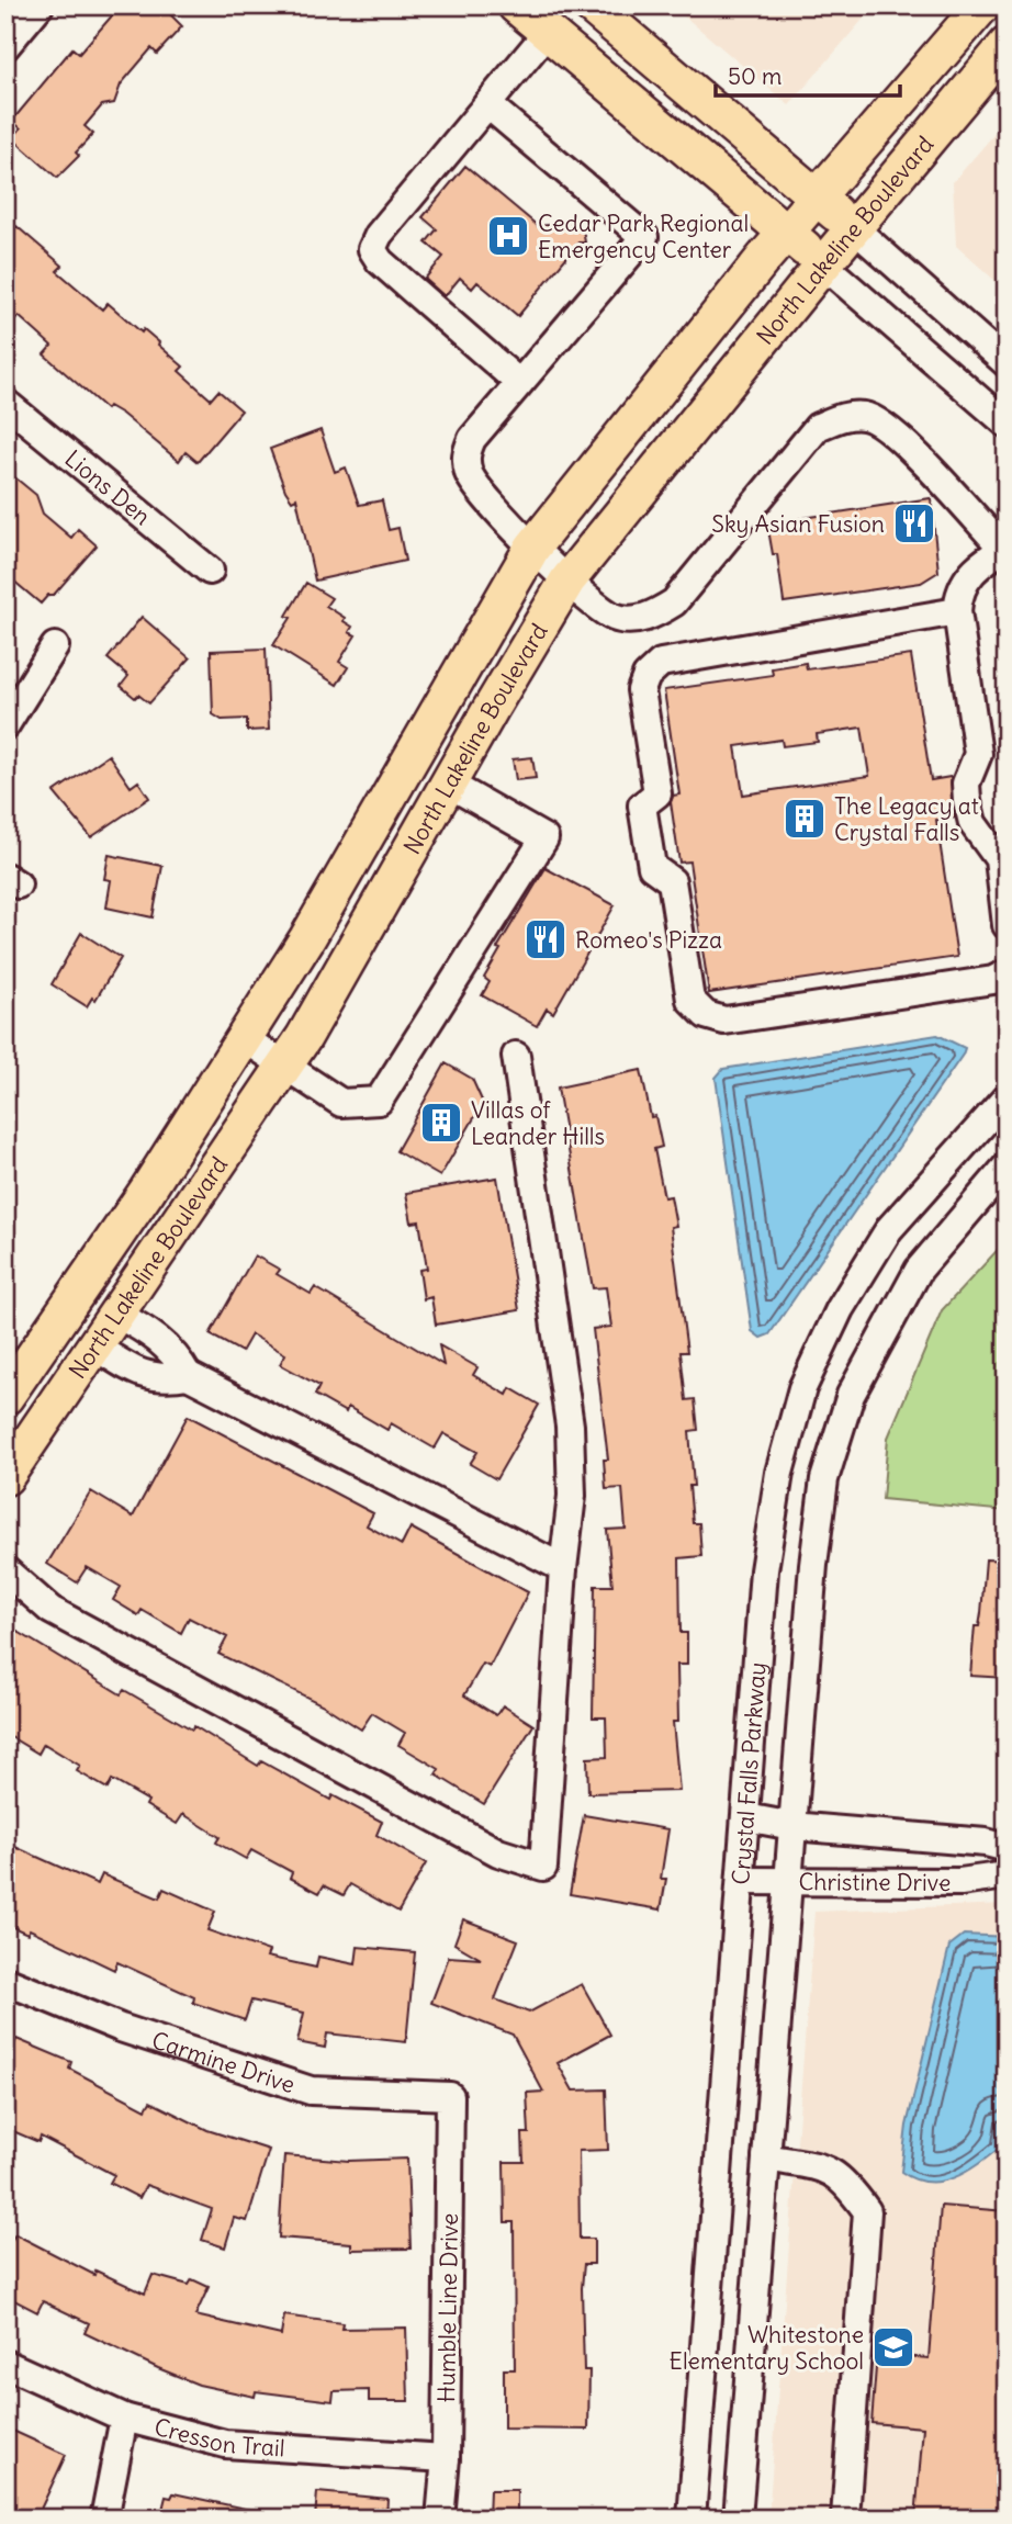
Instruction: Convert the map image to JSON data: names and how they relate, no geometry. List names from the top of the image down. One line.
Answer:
{"streets":{"main road":["North Lakeline Boulevard"],"street":["Lions Den","Crystal Falls Parkway","Christine Drive","Carmine Drive","Humble Line Drive","Cresson Trail"]},"crossings":[["Crystal Falls Parkway","Christine Drive"],["Carmine Drive","Humble Line Drive"],["Humble Line Drive","Cresson Trail"]],"places":{"hospital":["Cedar Park Regional Emergency Center"],"restaurant":["Sky Asian Fusion","Romeo's Pizza"],"building":["The Legacy at Crystal Falls","Villas of Leander Hills"],"school or university":["Whitestone Elementary School"]},"scale_bar":"50 m"}
